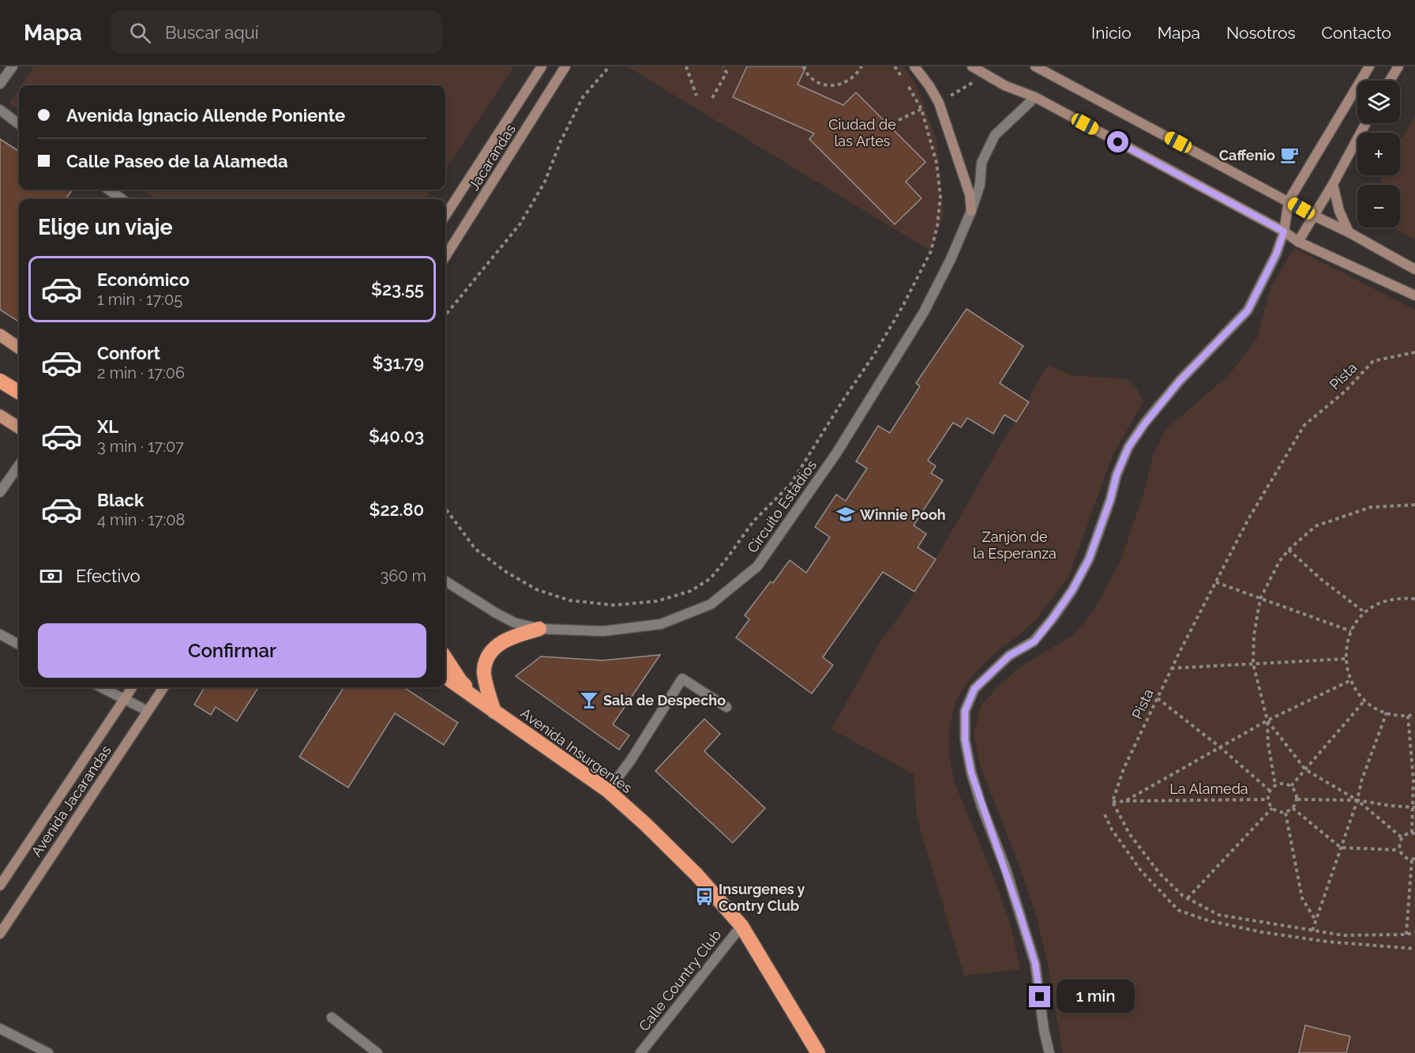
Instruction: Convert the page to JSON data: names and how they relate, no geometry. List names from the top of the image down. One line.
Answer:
{"streets":{"highway":["Avenida Insurgentes"],"main road":["Jacarandas","Avenida Jacarandas"],"street":["Circuito Estadios","Calle Country Club"],"path":["Pista"]},"crossings":[["Avenida Insurgentes","Calle Country Club"]],"parks":["Ciudad de las Artes","Zanjón de la Esperanza","La Alameda"],"places":{"cafe":["Caffenio"],"school or university":["Winnie Pooh"],"bar":["Sala de Despecho"],"bus stop":["Insurgenes y Contry Club"]},"page":{"header":"Mapa","search":"Buscar aquí","nav":["Inicio","Mapa","Nosotros","Contacto"],"map_buttons":["+","−"],"banner":["Avenida Ignacio Allende Poniente","Calle Paseo de la Alameda"],"heading":"Elige un viaje","list":[{"name":"Económico","note":"1 min · 17:05","value":"$23.55"},{"name":"Confort","note":"2 min · 17:06","value":"$31.79"},{"name":"XL","note":"3 min · 17:07","value":"$40.03"},{"name":"Black","note":"4 min · 17:08","value":"$22.80"}],"pay":["Efectivo","360 m"],"buttons":"Confirmar","bubble":"1 min"}}
